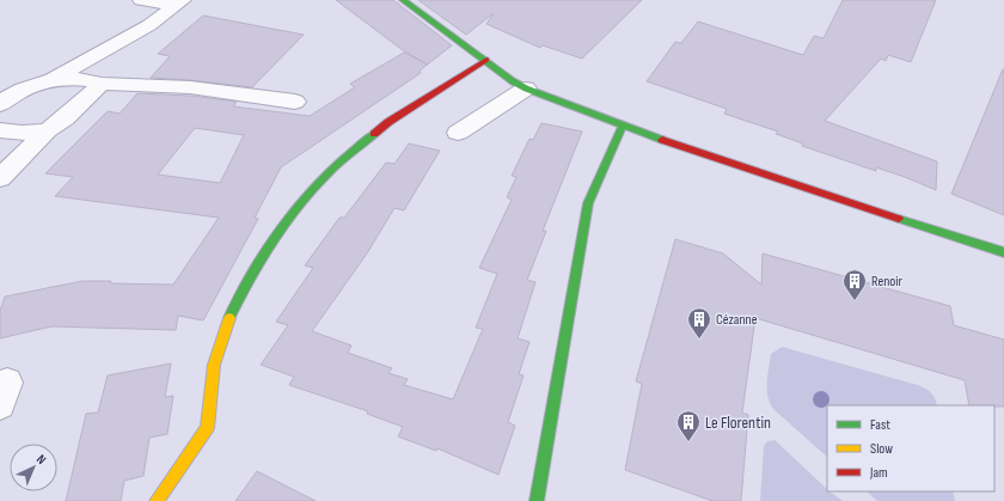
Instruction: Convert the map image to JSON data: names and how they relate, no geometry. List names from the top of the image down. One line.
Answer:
{"places":{"building":["Renoir","Cézanne","Le Florentin"]},"legend":["Fast","Slow","Jam"],"north":"top right"}
